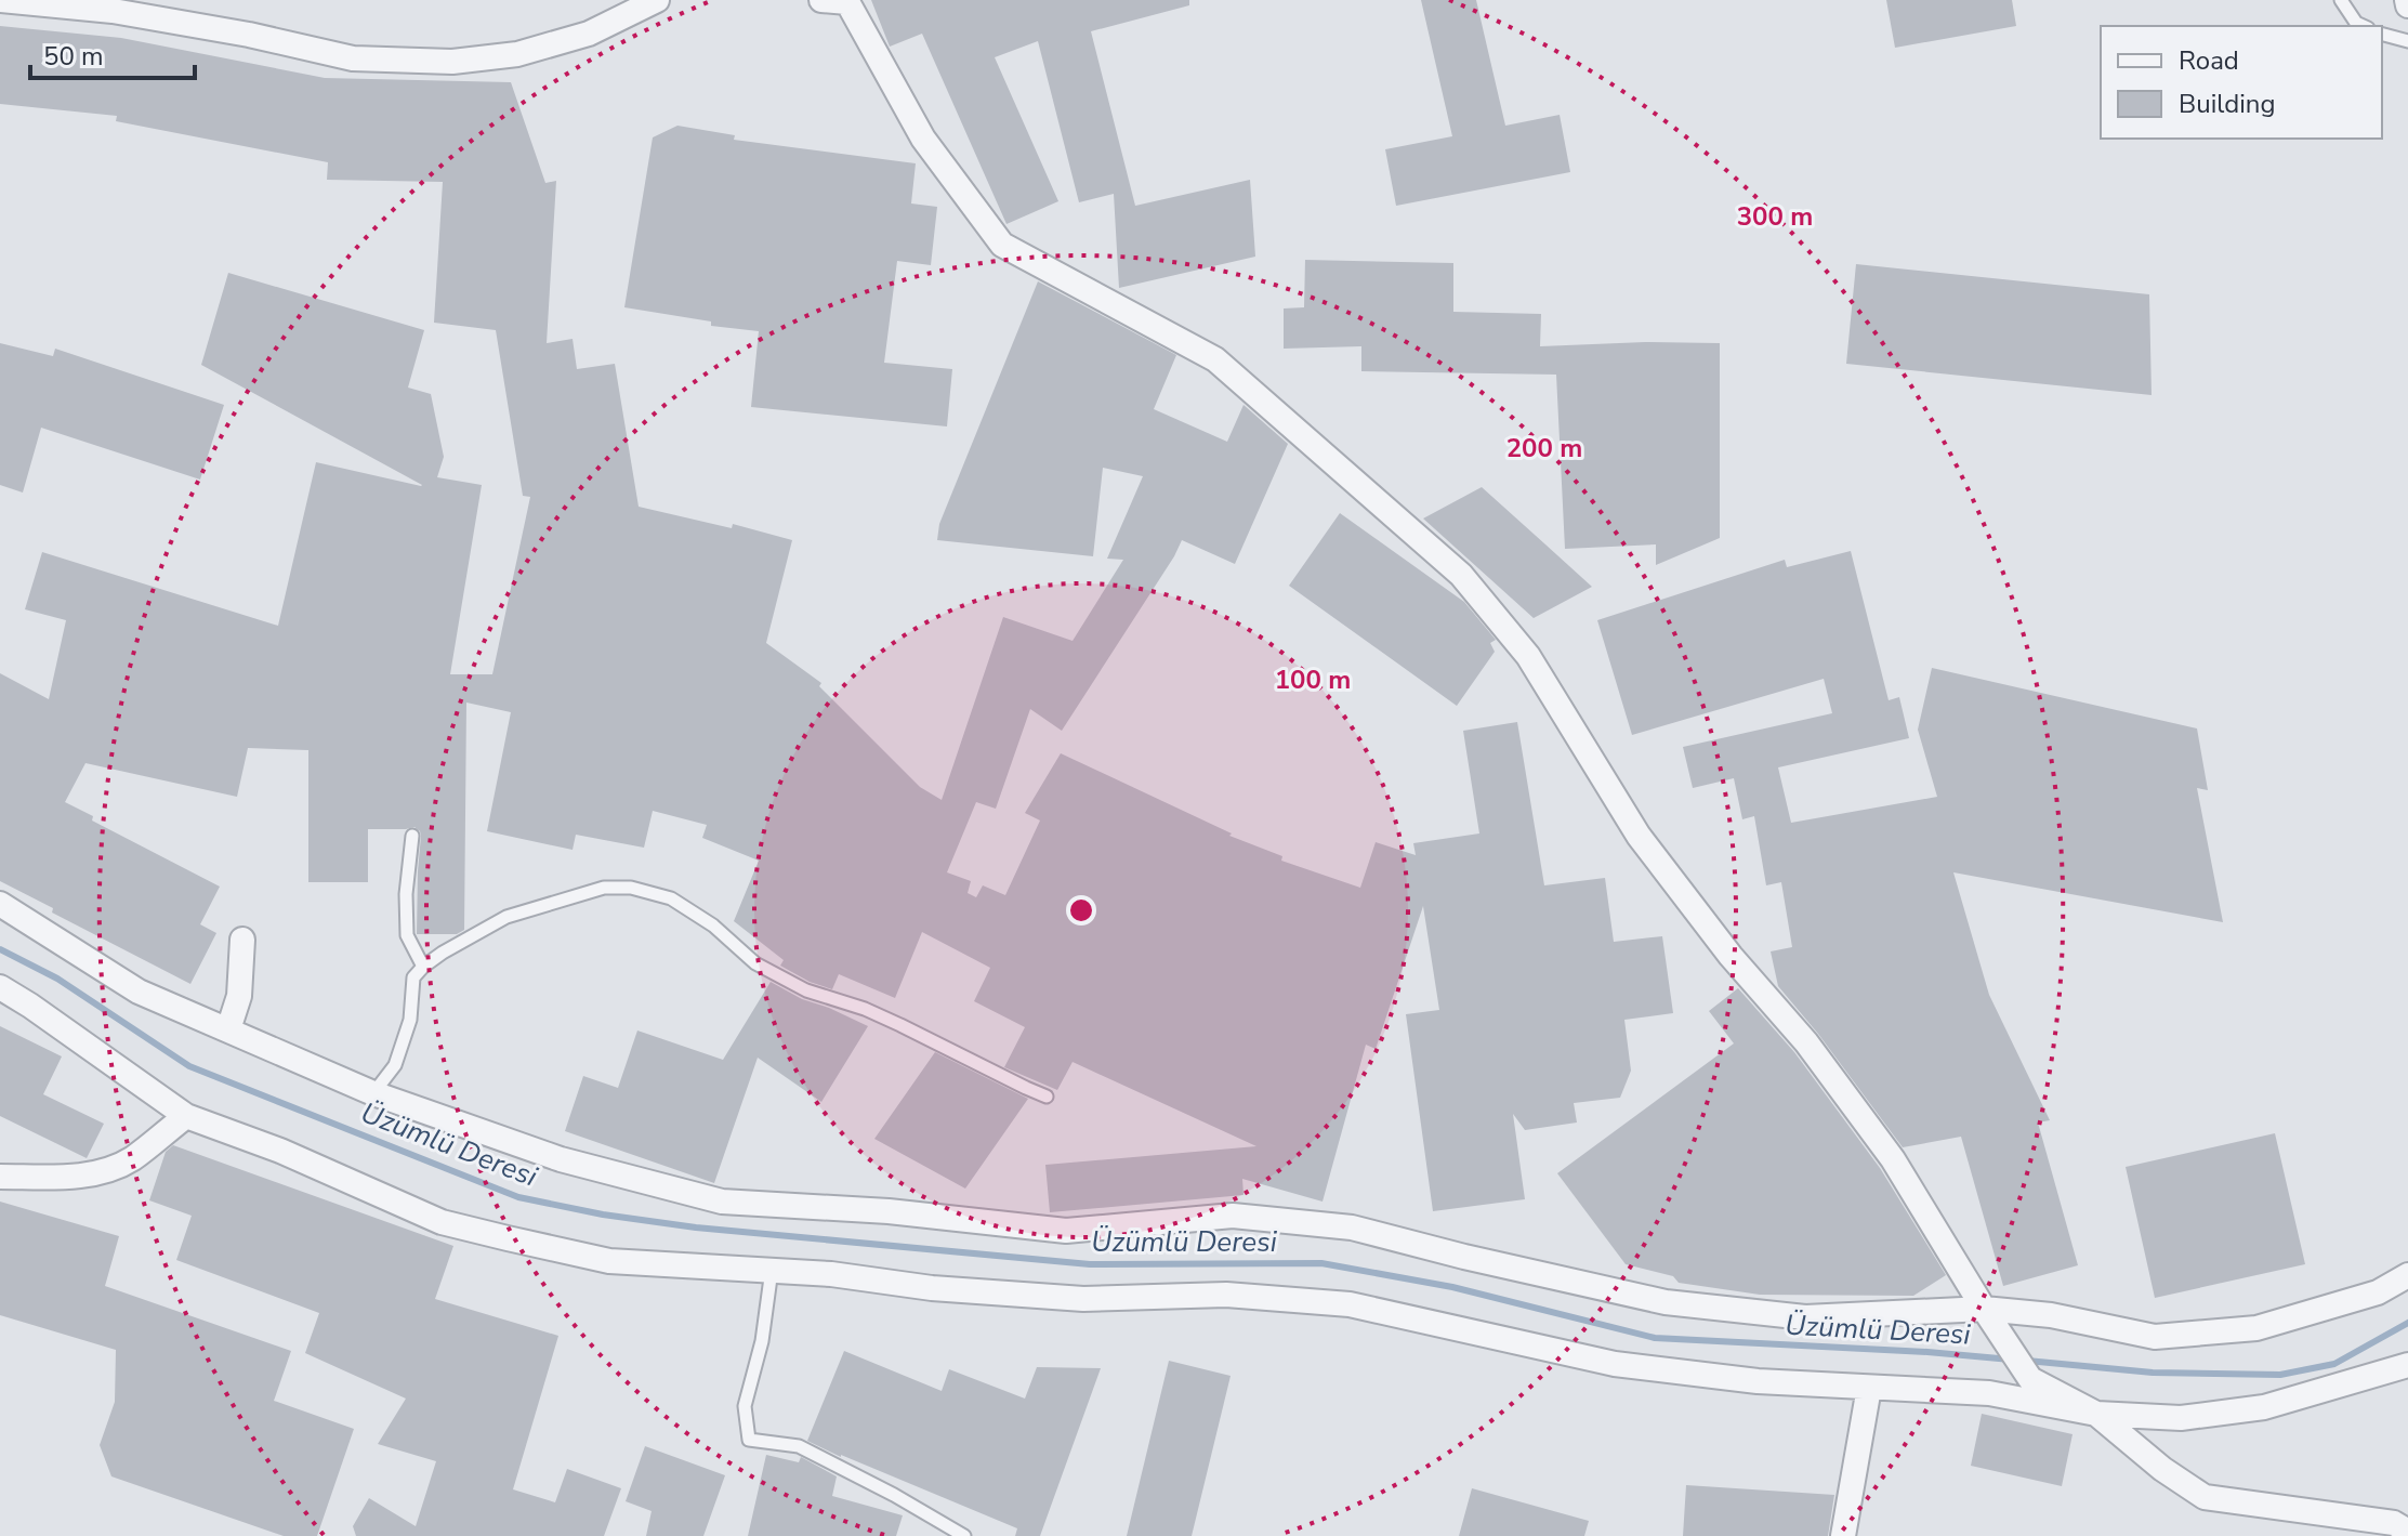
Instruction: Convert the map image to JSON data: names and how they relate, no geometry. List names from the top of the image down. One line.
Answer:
{"water":["Üzümlü Deresi"],"legend":["Road","Building"],"scale_bar":"50 m","rings":["300 m","200 m","100 m"]}
